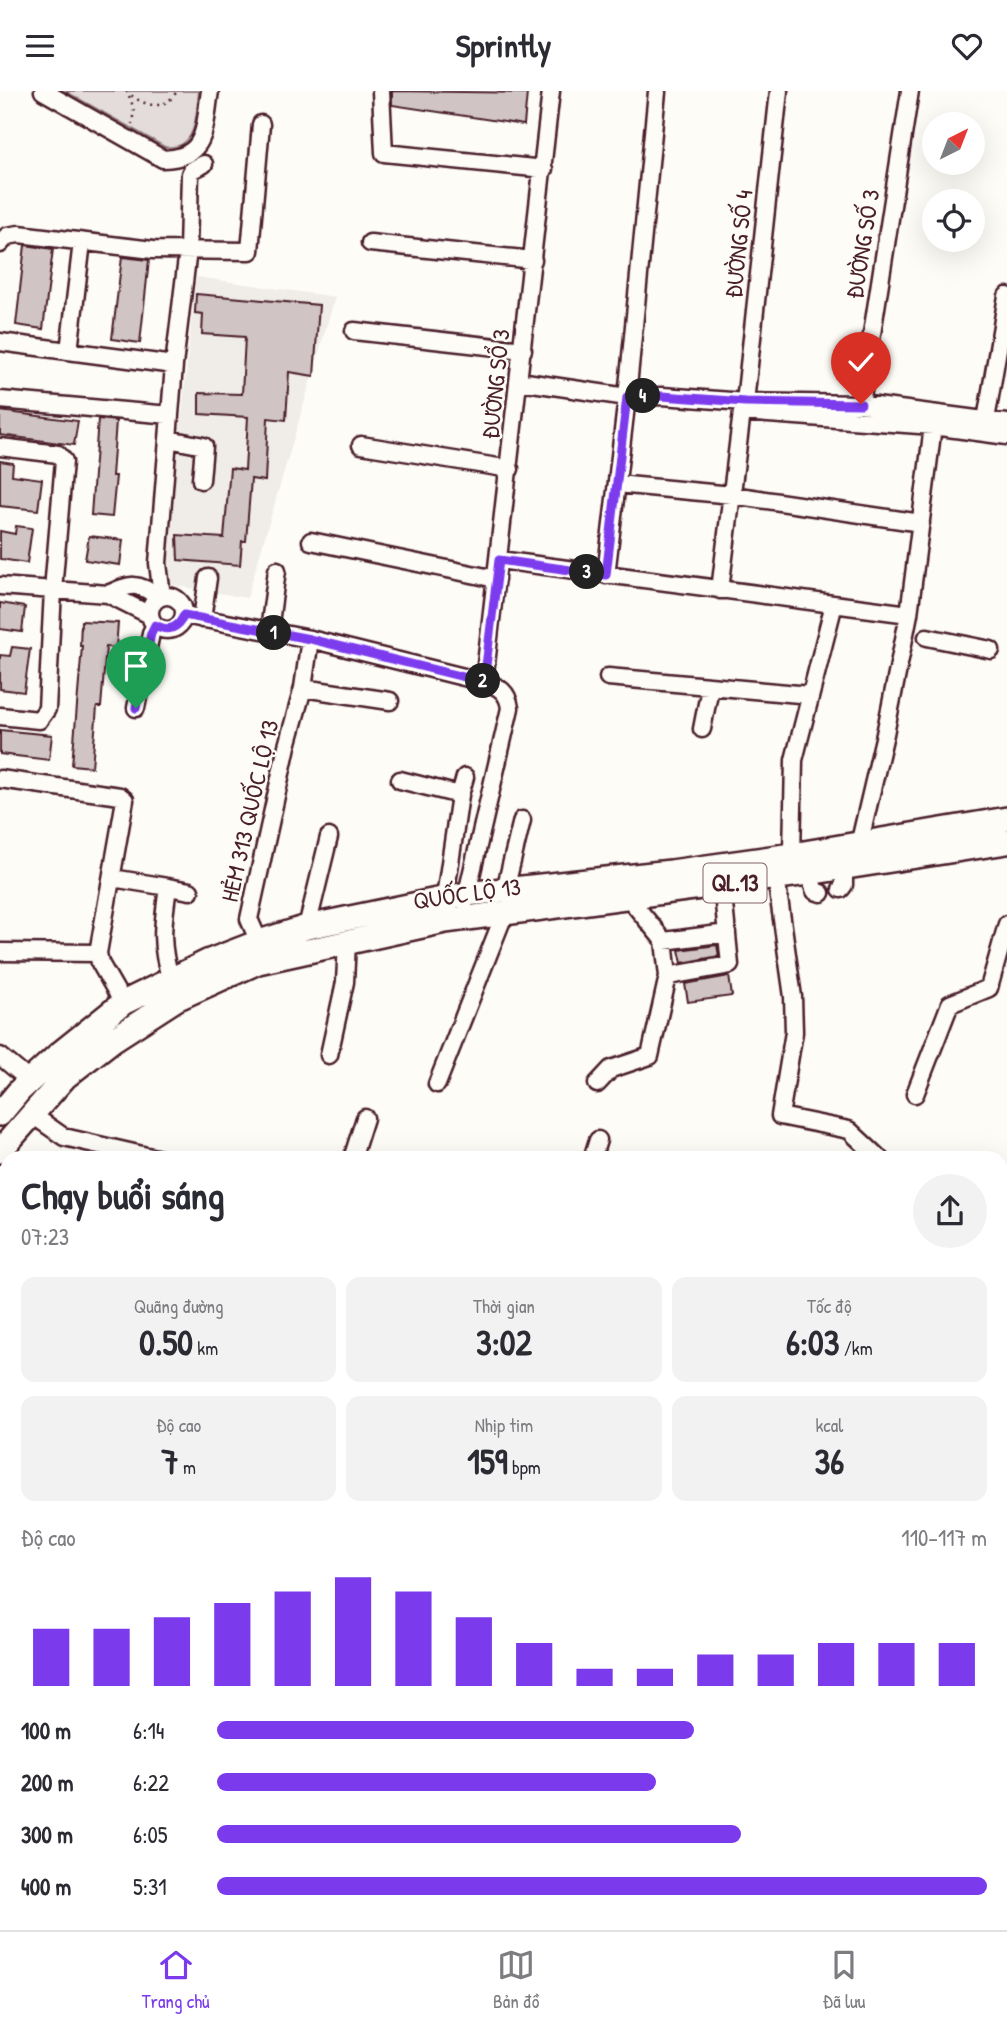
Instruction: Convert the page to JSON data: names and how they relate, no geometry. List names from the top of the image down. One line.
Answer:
{"streets":{"highway":["QL.13","QUỐC LỘ 13"],"street":["ĐƯỜNG SỐ 4","ĐƯỜNG SỐ 3","ĐƯỜNG SỔ 3","HẺM 313 QUỐC LỘ 13"]},"crossings":[["HẺM 313 QUỐC LỘ 13","QUỐC LỘ 13"]],"north":"top right","page":{"header":"Sprintly","pins":["4","3","1","2"],"heading":["Chạy buổi sáng","07:23"],"stats":[["Quãng đường","0.50 km"],["Thời gian","3:02"],["Tốc độ","6:03 /km"],["Độ cao","7 m"],["Nhịp tim","159 bpm"],["kcal","36"]],"chart":["Độ cao","110–117 m"],"list":[{"name":"100 m","note":"6:14"},{"name":"200 m","note":"6:22"},{"name":"300 m","note":"6:05"},{"name":"400 m","note":"5:31"}],"tabs":["Trang chủ","Bản đồ","Đã lưu"]}}
